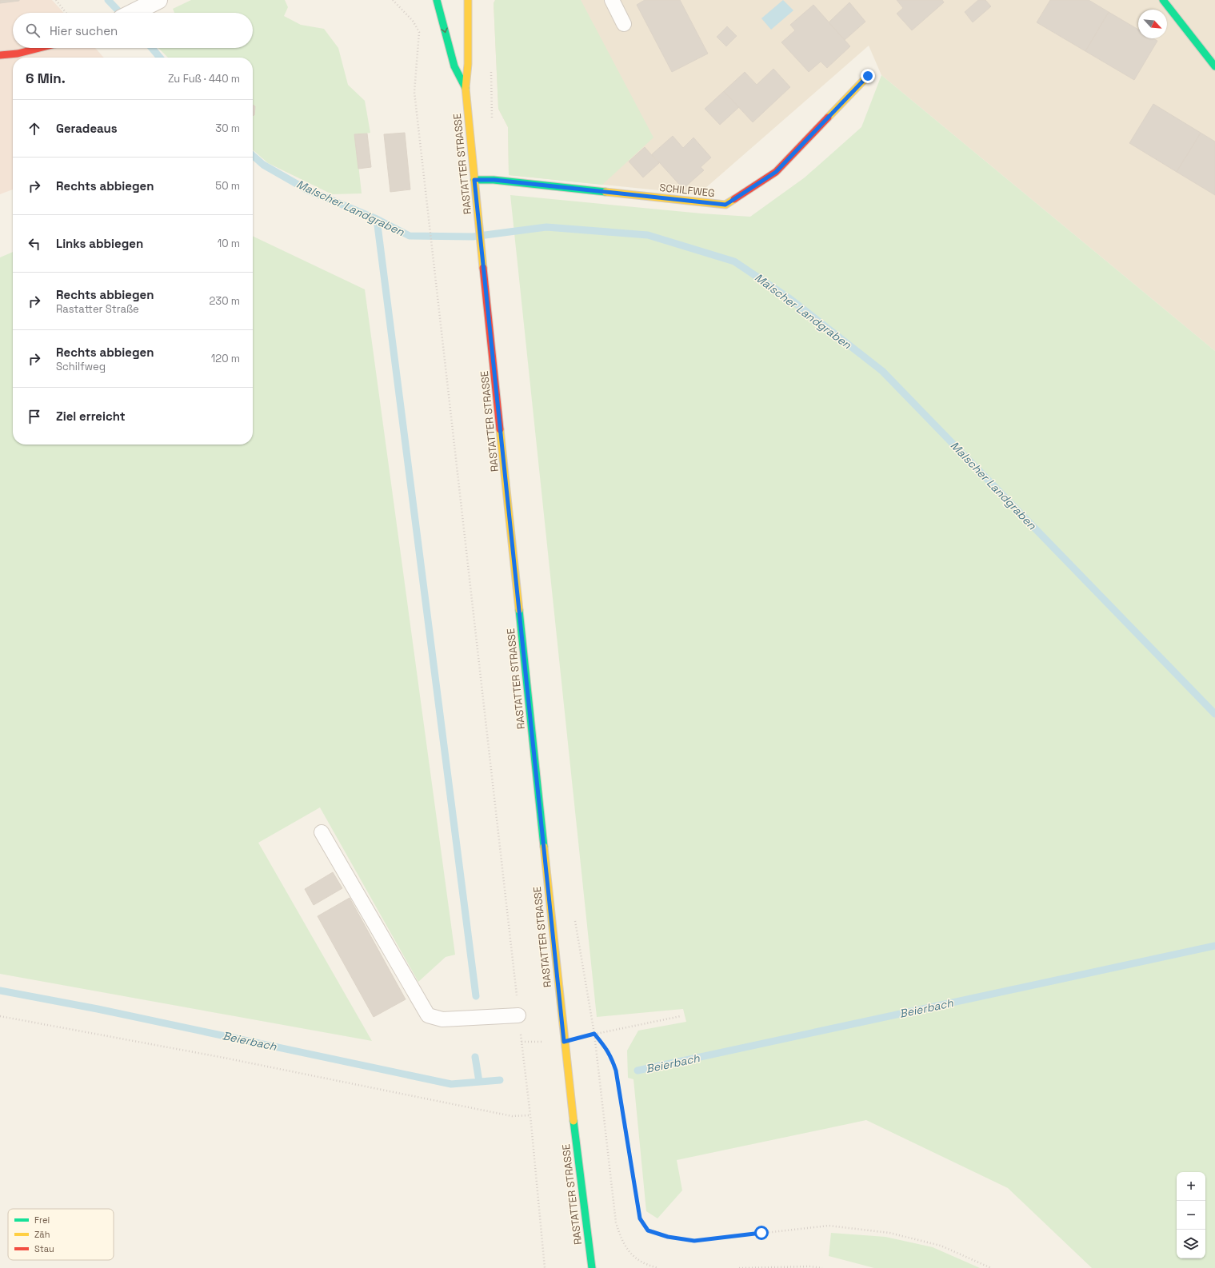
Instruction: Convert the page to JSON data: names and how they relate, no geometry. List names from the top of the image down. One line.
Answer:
{"streets":{"street":["RASTATTER STRASSE","SCHILFWEG"]},"crossings":[["RASTATTER STRASSE","SCHILFWEG"]],"water":["Malscher Landgraben","Beierbach"],"legend":["Frei","Zäh","Stau"],"north":"bottom right","page":{"search":"Hier suchen","heading":["6 Min.","Zu Fuß · 440 m"],"list":[["Geradeaus","30 m"],["Rechts abbiegen","50 m"],["Links abbiegen","10 m"],["Rechts abbiegen","Rastatter Straße","230 m"],["Rechts abbiegen","Schilfweg","120 m"],"Ziel erreicht"],"map_buttons":["+","−"]}}
